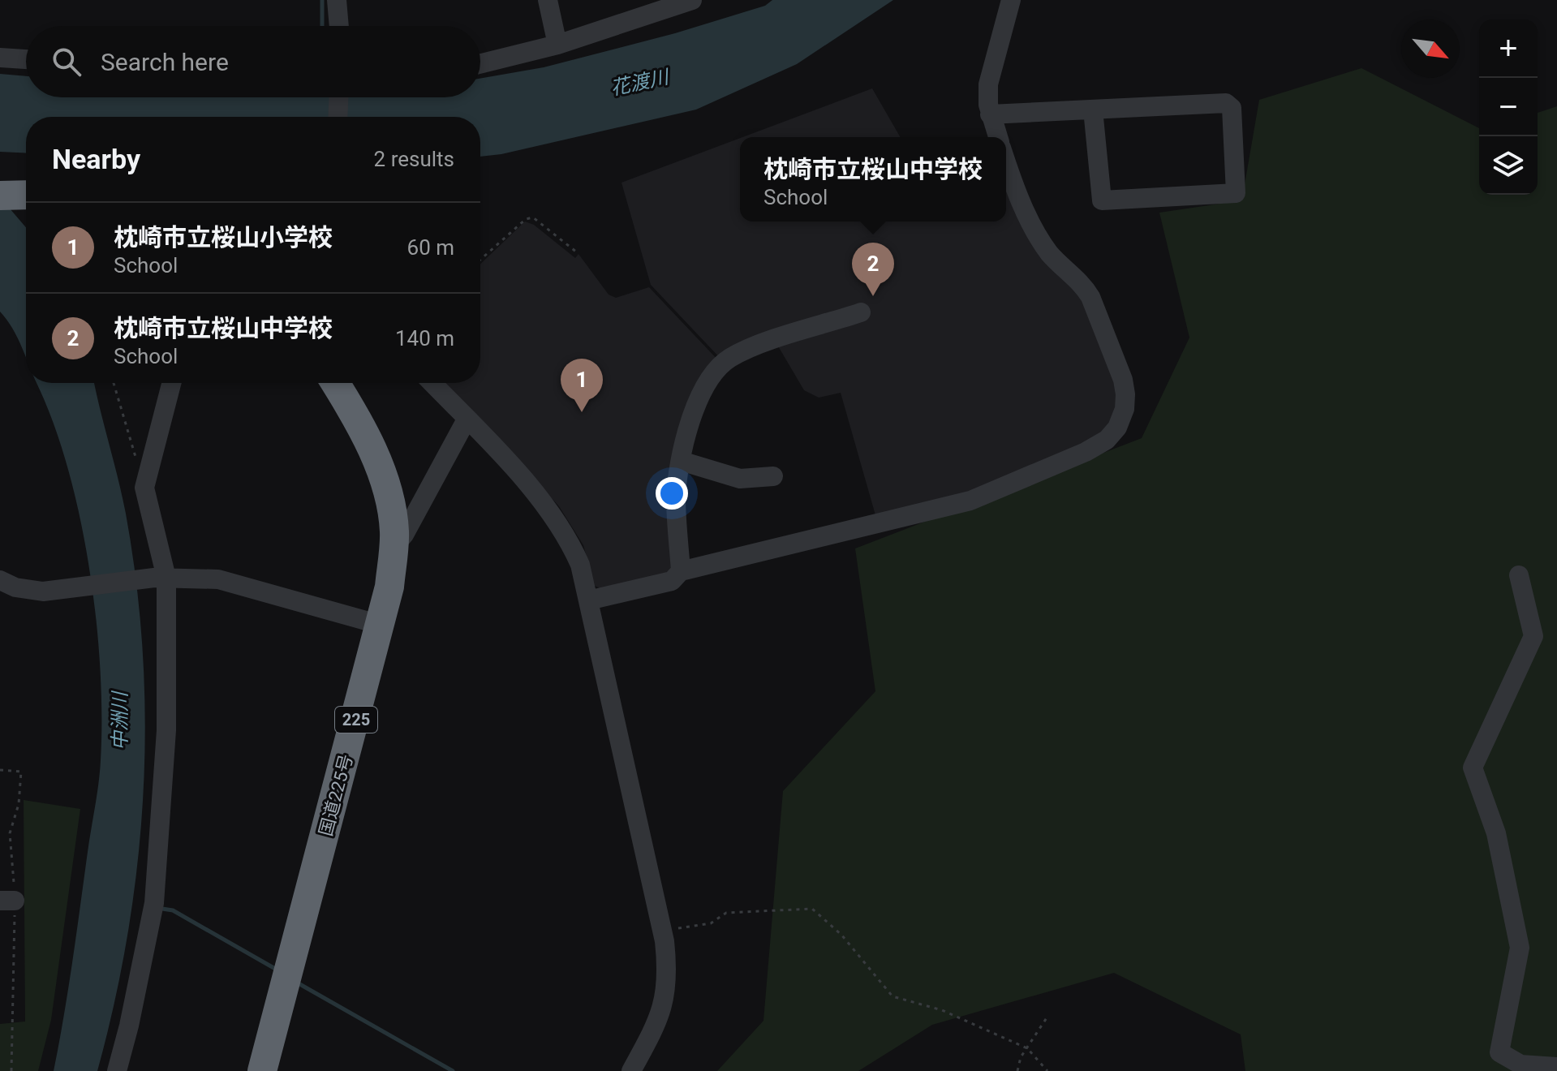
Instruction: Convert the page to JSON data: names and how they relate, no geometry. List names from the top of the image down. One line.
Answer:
{"streets":{"highway":["225","国道225号"]},"water":["花渡川","中洲川"],"north":"bottom right","page":{"map_buttons":["+","−"],"search":"Search here","heading":["Nearby","2 results"],"popup":["枕崎市立桜山中学校","School"],"list":[{"mark":"1","name":"枕崎市立桜山小学校","note":"School","value":"60 m"},{"mark":"2","name":"枕崎市立桜山中学校","note":"School","value":"140 m"}],"pins":["2","1"]}}
